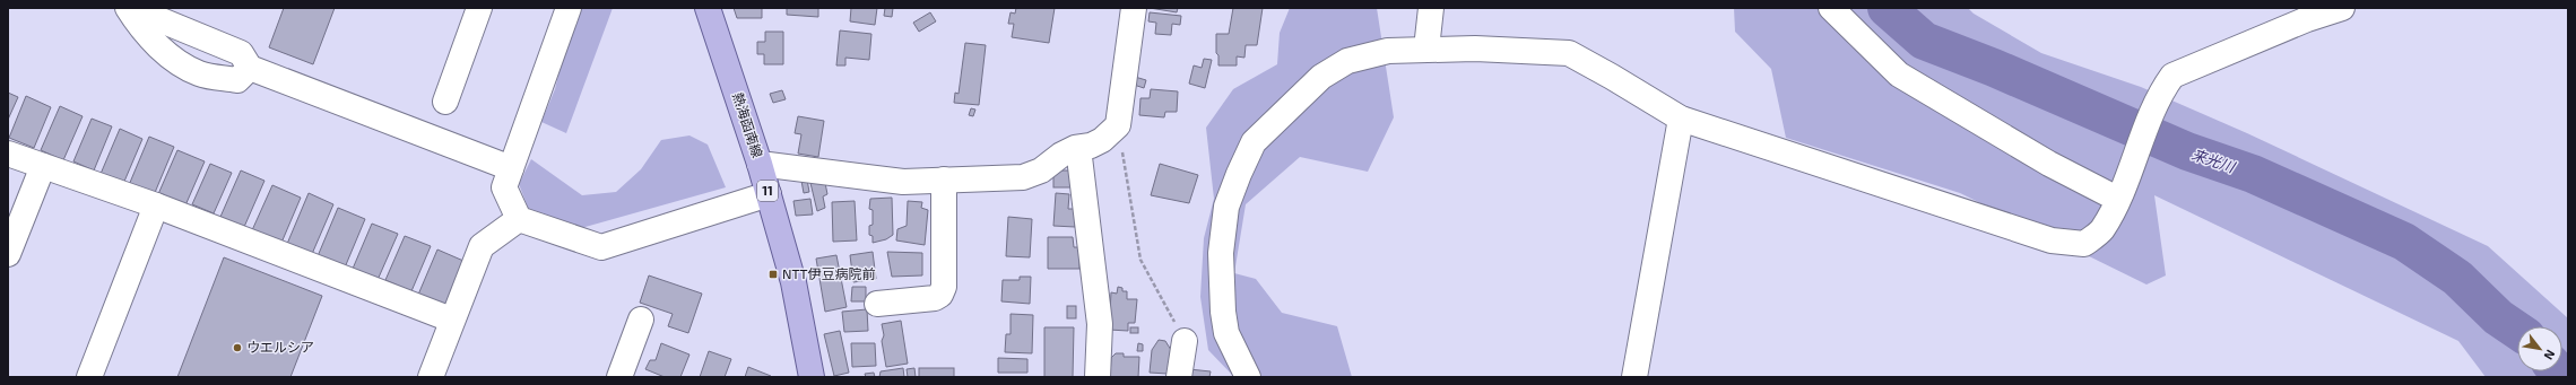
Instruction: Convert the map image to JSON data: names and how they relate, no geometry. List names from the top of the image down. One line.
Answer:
{"streets":{"main road":["熱海函南線","11"]},"water":["来光川"],"places":{"transit":["NTT伊豆病院前"],"other":["ウエルシア"]},"north":"bottom right"}
